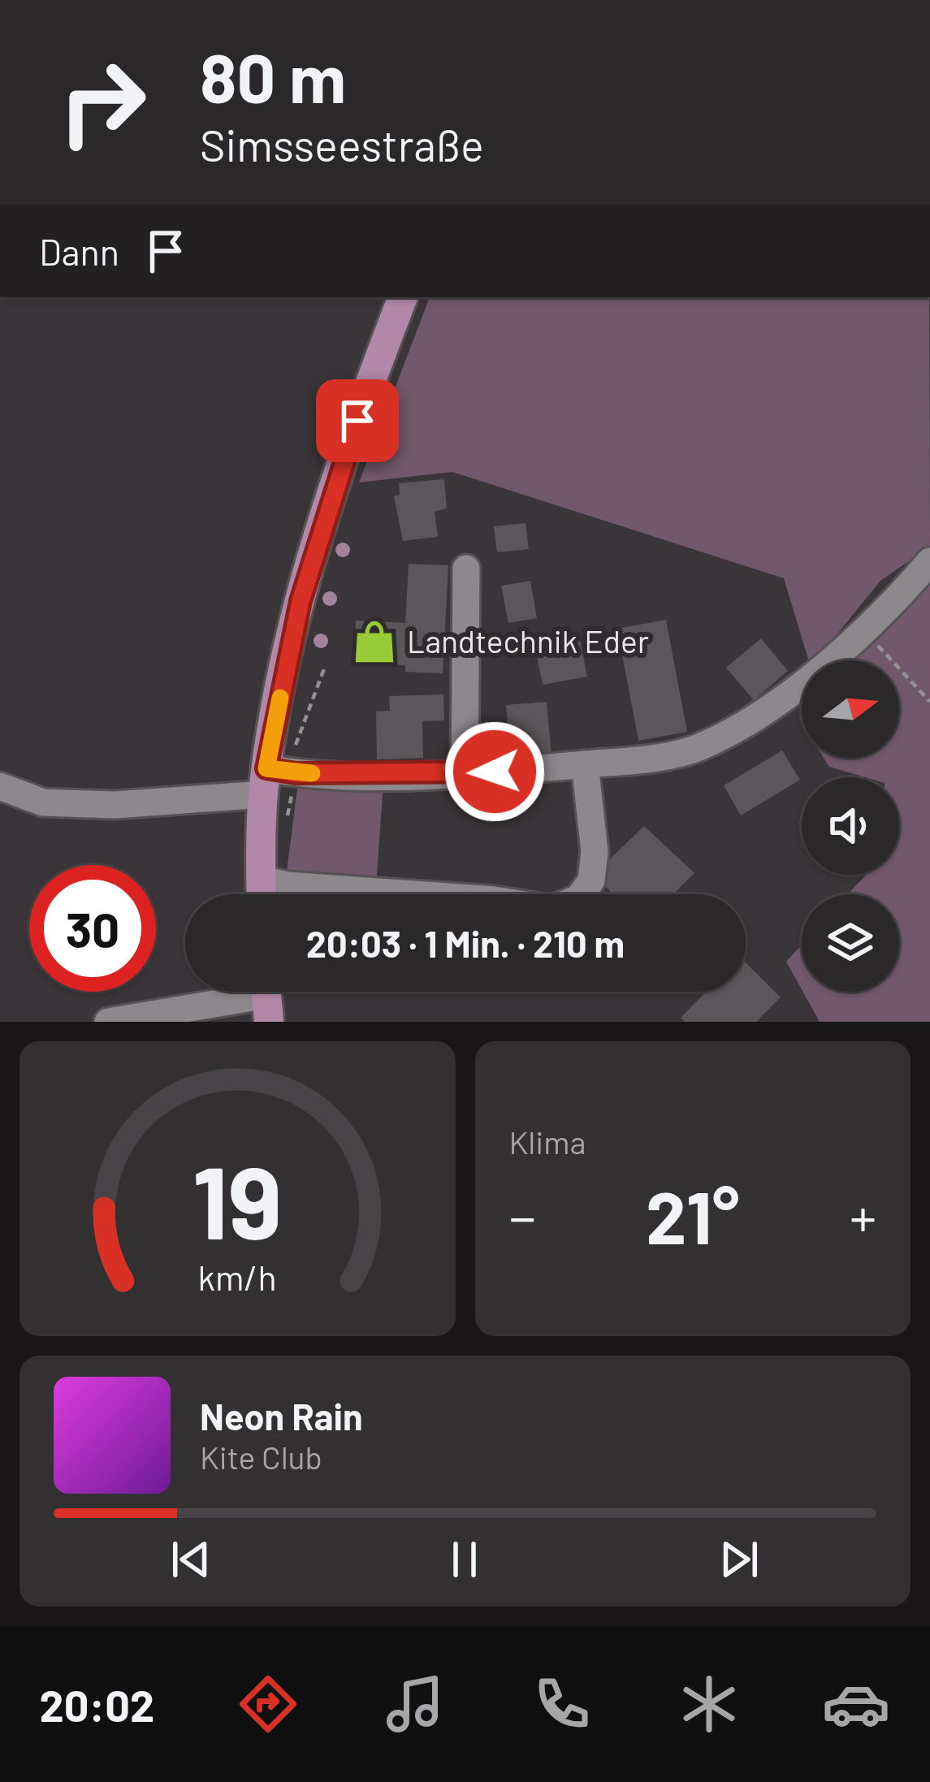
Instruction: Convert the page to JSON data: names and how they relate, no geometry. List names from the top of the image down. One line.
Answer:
{"places":{"shop":["Landtechnik Eder"]},"north":"right","page":{"turn":["80 m","Simsseestraße"],"then":"Dann","limit":"30","trip":"20:03 · 1 Min. · 210 m","tile":"Klima","heat":["−","21°","+"],"song":["Neon Rain","Kite Club"],"tabs":"20:02","gauge":["19","km/h"]}}
